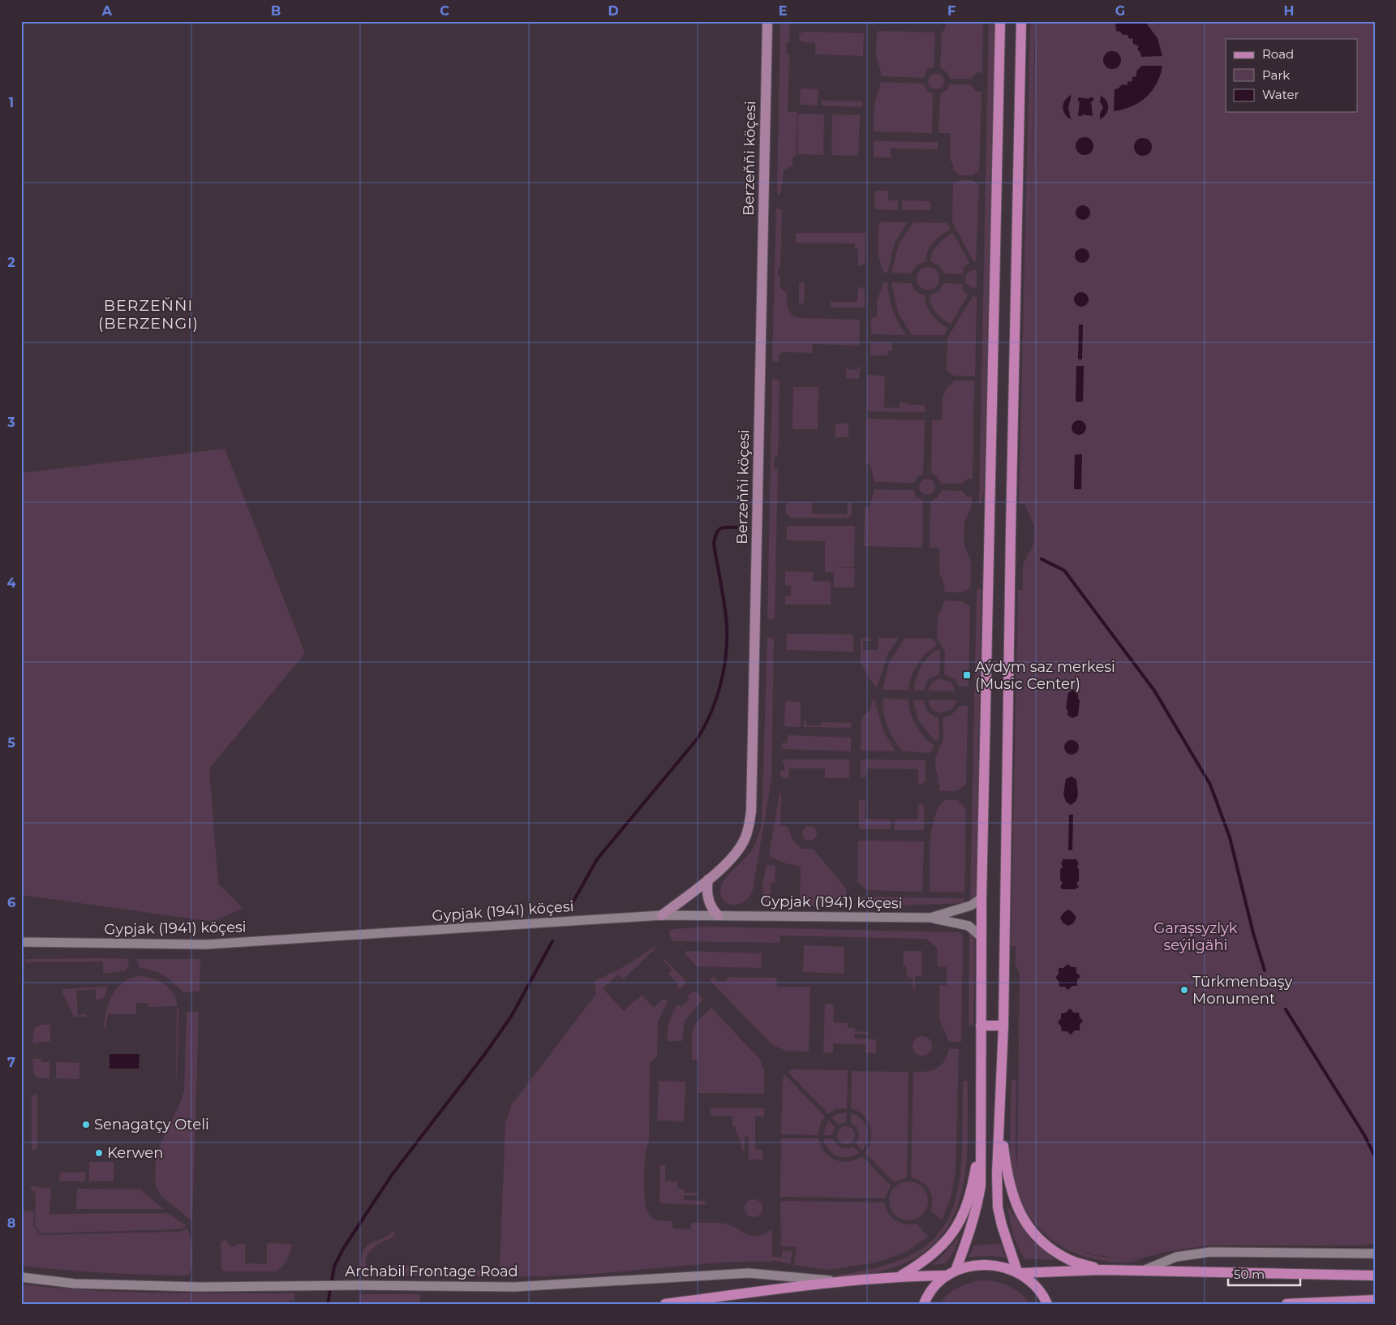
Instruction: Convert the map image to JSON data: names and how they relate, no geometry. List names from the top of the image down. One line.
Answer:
{"streets":{"street":["Berzeňňi köçesi","Gypjak (1941) köçesi","Archabil Frontage Road"]},"crossings":[["Berzeňňi köçesi","Gypjak (1941) köçesi"]],"districts":["BERZEŇŇI (BERZENGI)"],"parks":["Garaşsyzlyk seýilgähi"],"places":{"transit":["Aýdym saz merkesi (Music Center)"],"other":["Türkmenbaşy Monument","Senagatçy Oteli","Kerwen"]},"legend":["Road","Park","Water"],"scale_bar":"50 m","grid":{"columns":["A","B","C","D","E","F","G","H"],"rows":["1","2","3","4","5","6","7","8"]}}
